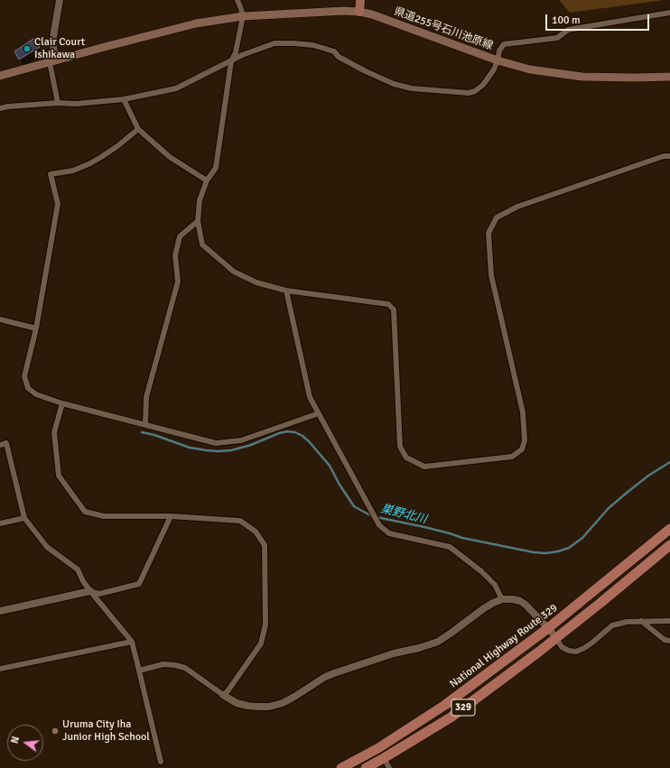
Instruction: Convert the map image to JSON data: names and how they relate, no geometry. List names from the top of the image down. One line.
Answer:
{"streets":{"highway":["National Highway Route 329","329"],"main road":["県道255号石川池原線"]},"water":["巣野北川"],"places":["Clair Court Ishikawa","Uruma City Iha Junior High School"],"scale_bar":"100 m","north":"left"}
